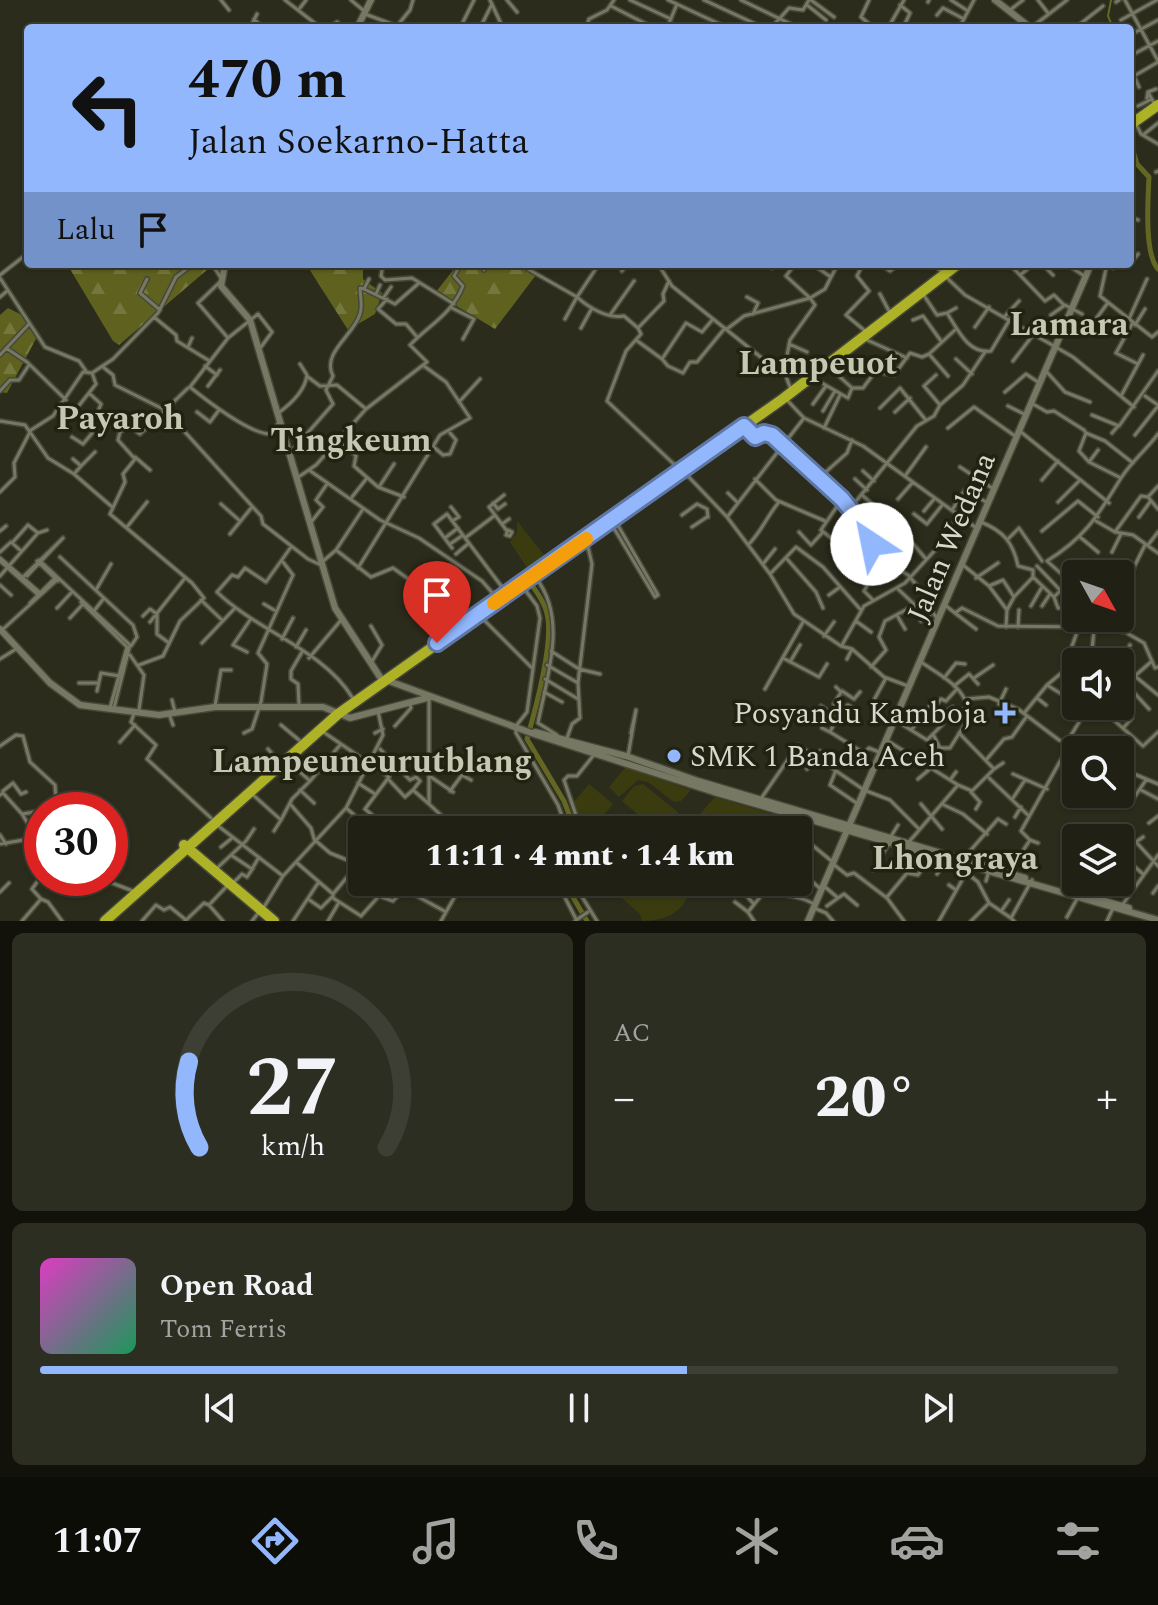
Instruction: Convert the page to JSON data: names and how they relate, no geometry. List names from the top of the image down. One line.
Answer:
{"streets":{"main road":["Jalan Wedana"]},"districts":["Lamara","Lampeuot","Payaroh","Tingkeum","Lampeuneurutblang","Lhongraya"],"places":{"health":["Posyandu Kamboja"],"other":["SMK 1 Banda Aceh"]},"north":"bottom right","page":{"turn":["470 m","Jalan Soekarno-Hatta"],"then":"Lalu","limit":"30","trip":"11:11 · 4 mnt · 1.4 km","tile":"AC","heat":["−","20°","+"],"song":["Open Road","Tom Ferris"],"tabs":"11:07","gauge":["27","km/h"]}}
